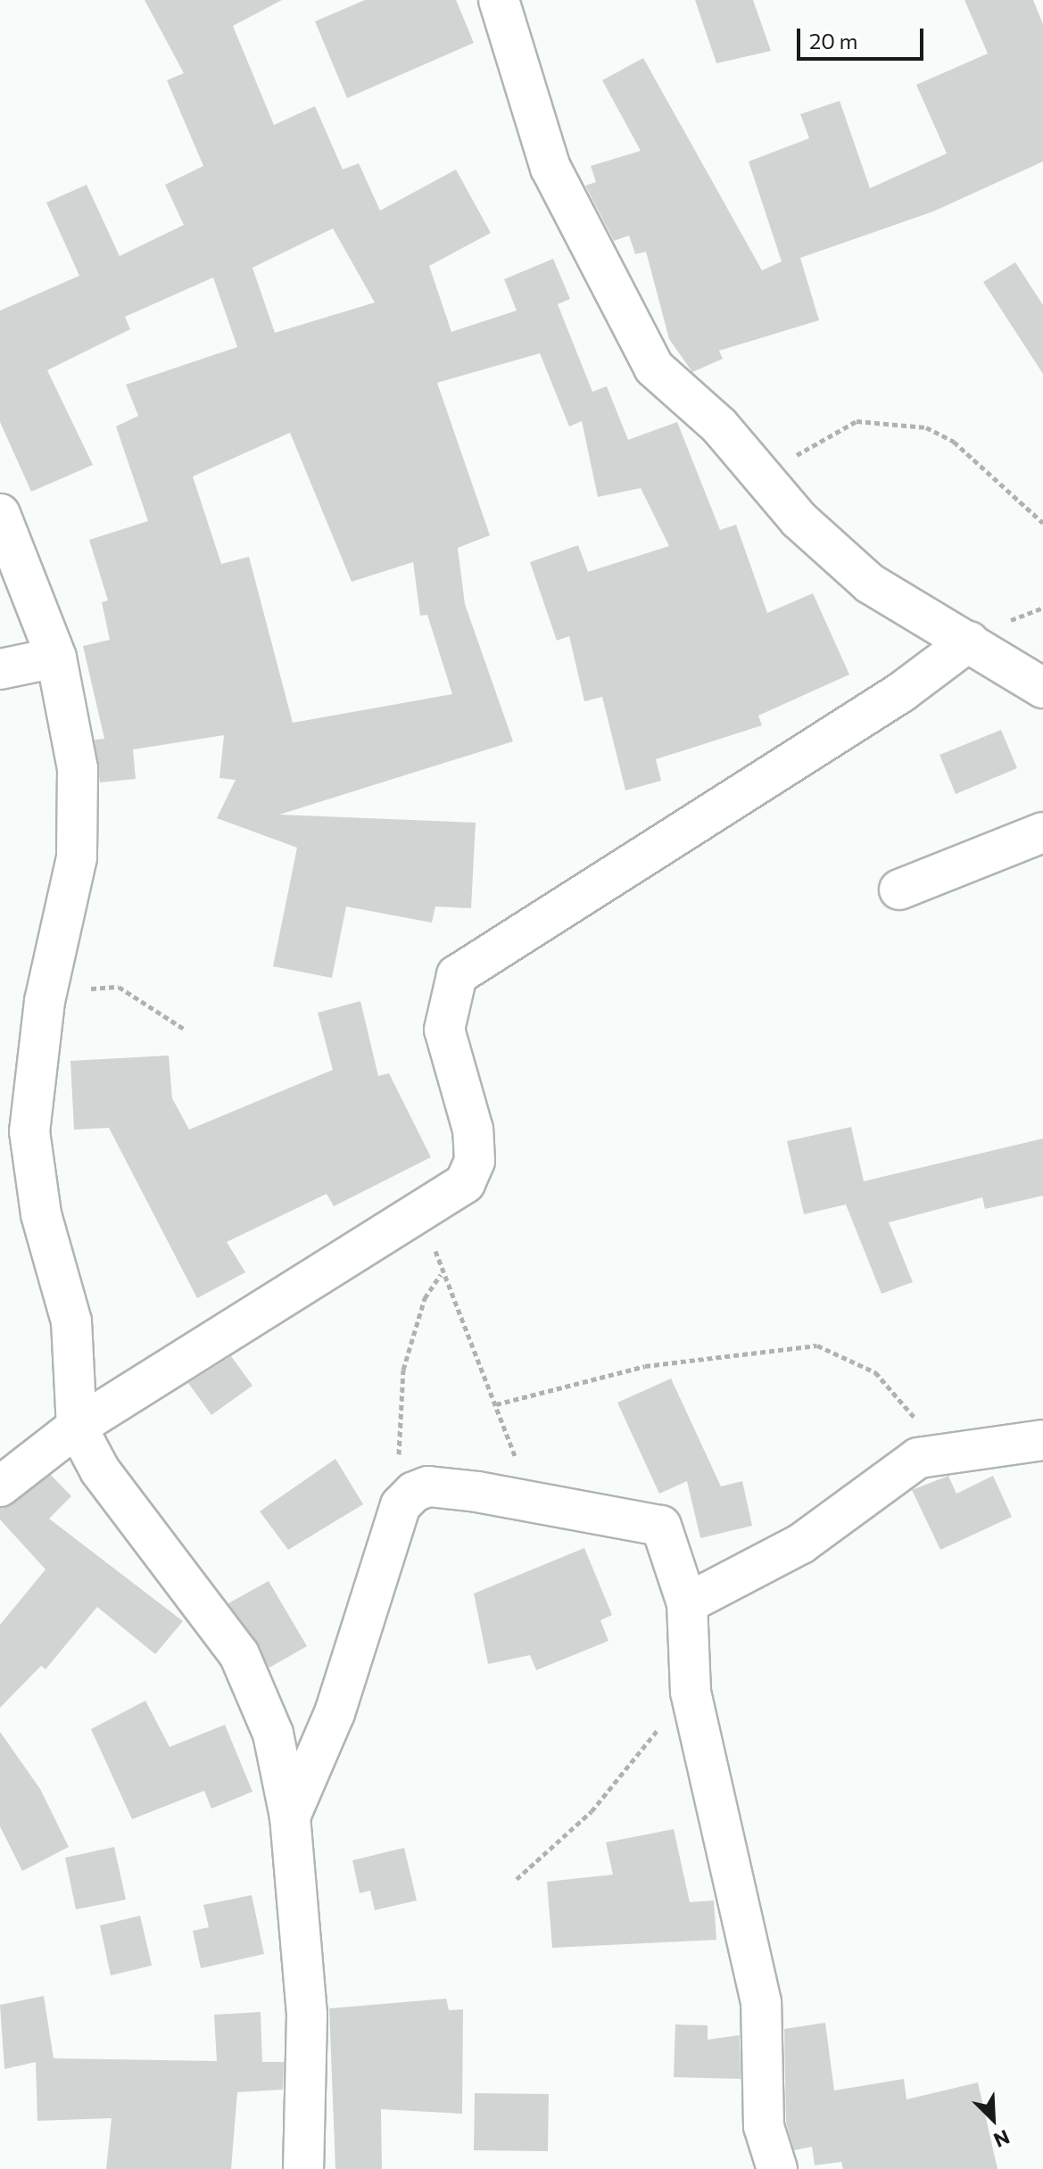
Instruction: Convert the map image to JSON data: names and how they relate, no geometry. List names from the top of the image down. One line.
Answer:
{"scale_bar":"20 m","north":"bottom right"}
